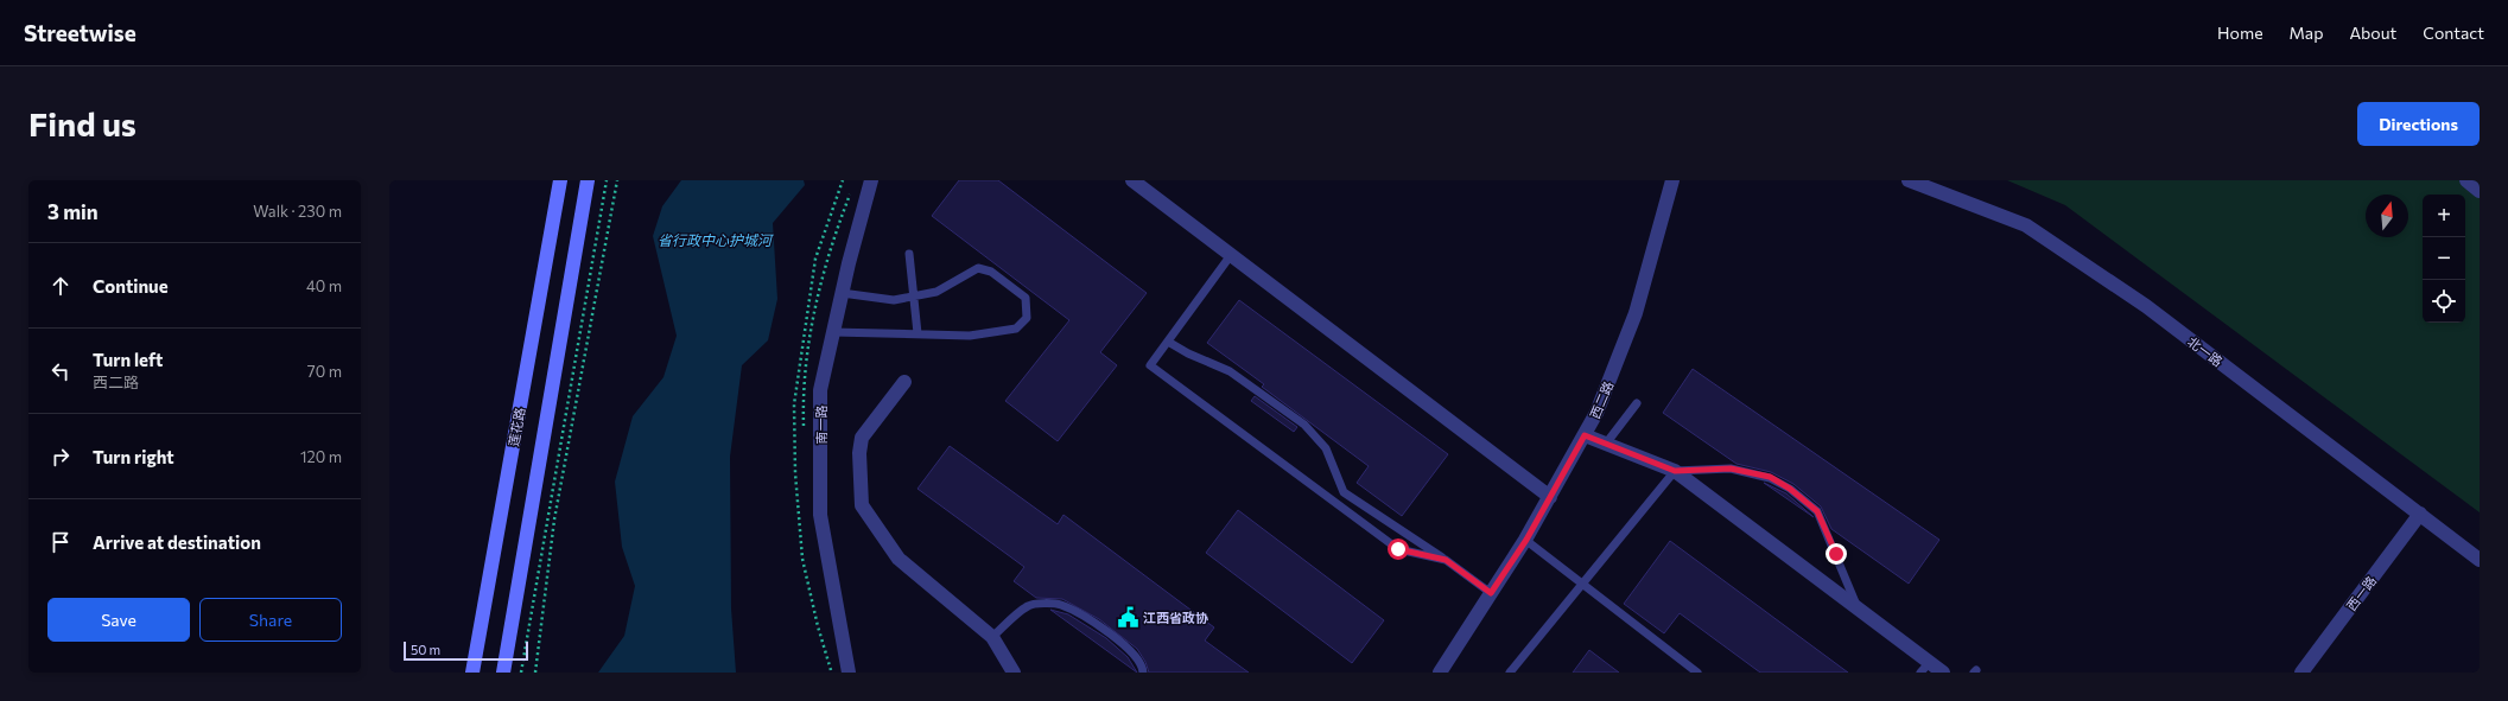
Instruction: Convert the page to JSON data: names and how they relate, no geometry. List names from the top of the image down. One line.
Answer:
{"streets":{"main road":["莲花路"],"street":["北一路","西二路","南一路","西一路"]},"crossings":[["北一路","西一路"]],"water":["省行政中心护城河"],"places":{"public building":["江西省政协"]},"scale_bar":"50 m","north":"top","page":{"header":"Streetwise","nav":["Home","Map","About","Contact"],"buttons":["Directions",["Save","Share"]],"title":"Find us","heading":["3 min","Walk · 230 m"],"map_buttons":["+","−"],"list":[["Continue","40 m"],["Turn left","西二路","70 m"],["Turn right","120 m"],"Arrive at destination"],"scale":"50 m"}}
